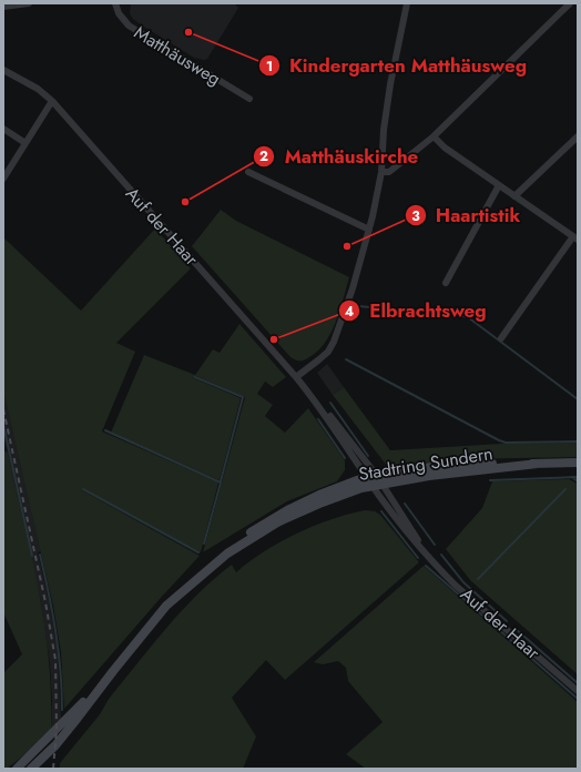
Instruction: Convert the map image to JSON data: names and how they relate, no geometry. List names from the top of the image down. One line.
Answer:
{"streets":{"main road":["Stadtring Sundern"],"street":["Matthäusweg","Auf der Haar"]},"crossings":[["Auf der Haar","Stadtring Sundern"]],"places":["Kindergarten Matthäusweg","Matthäuskirche","Haartistik","Elbrachtsweg"]}
